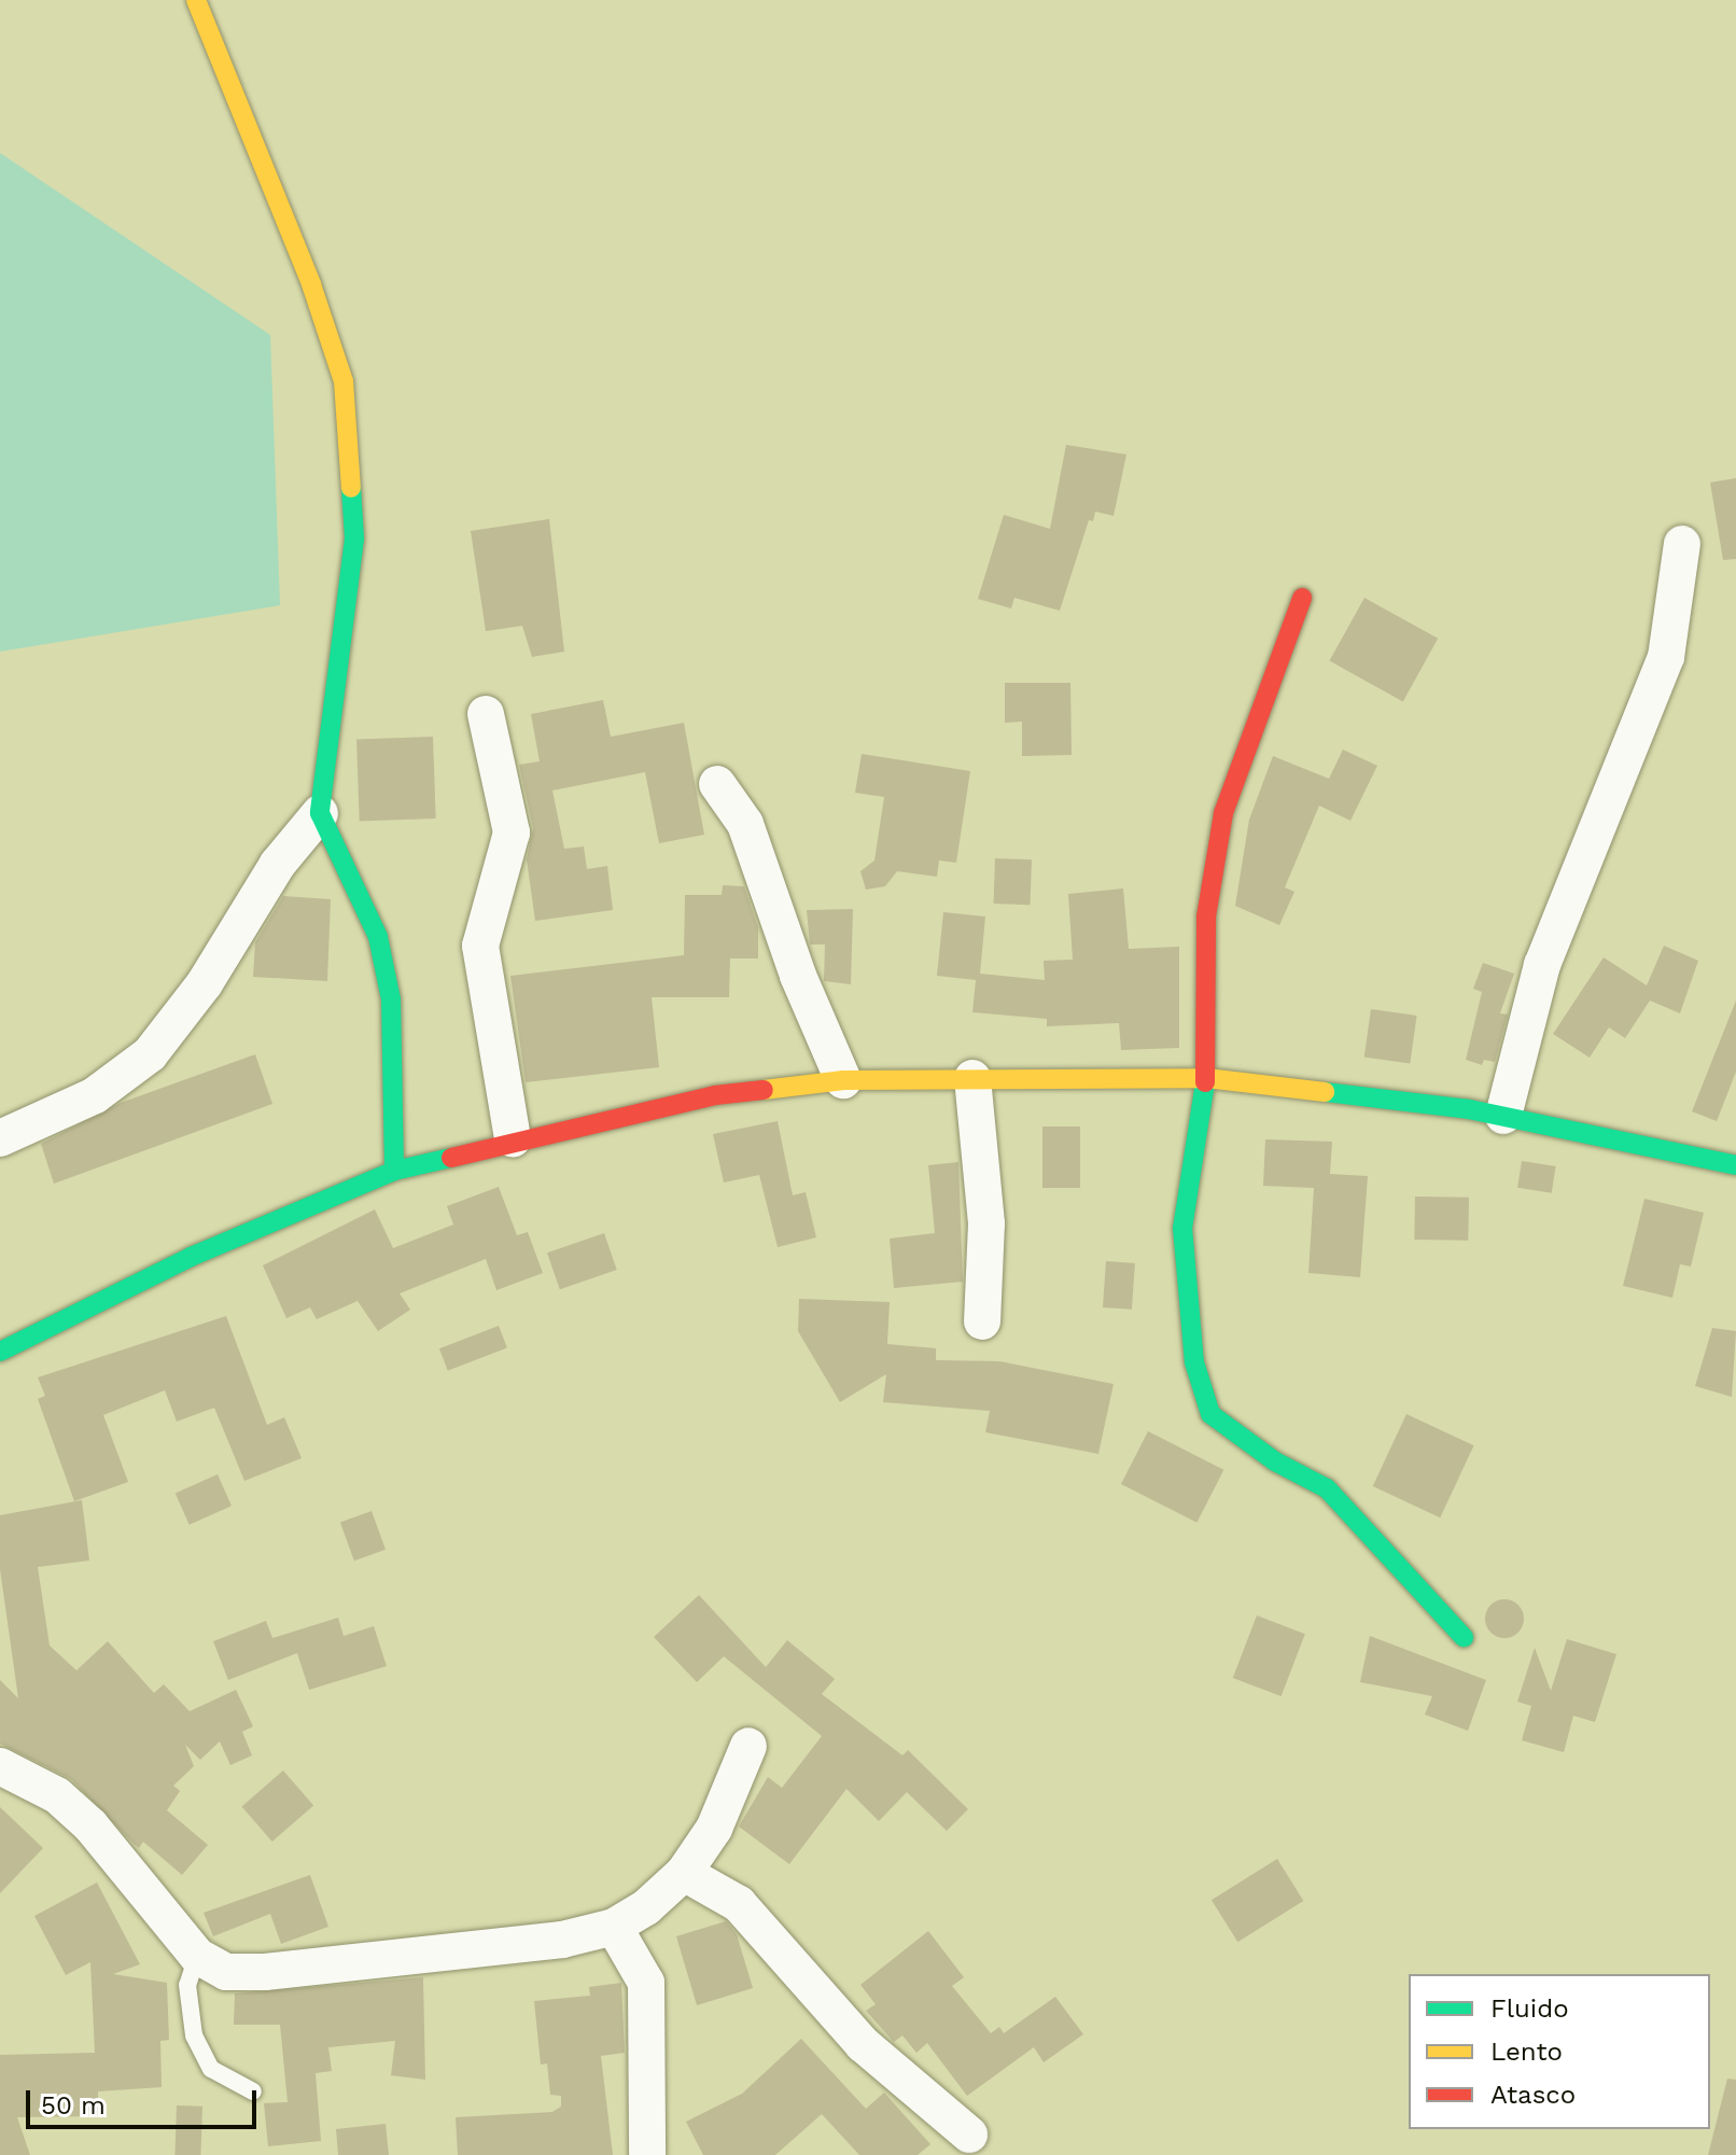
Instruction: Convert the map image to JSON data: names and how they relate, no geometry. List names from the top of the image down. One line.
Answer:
{"legend":["Fluido","Lento","Atasco"],"scale_bar":"50 m"}
